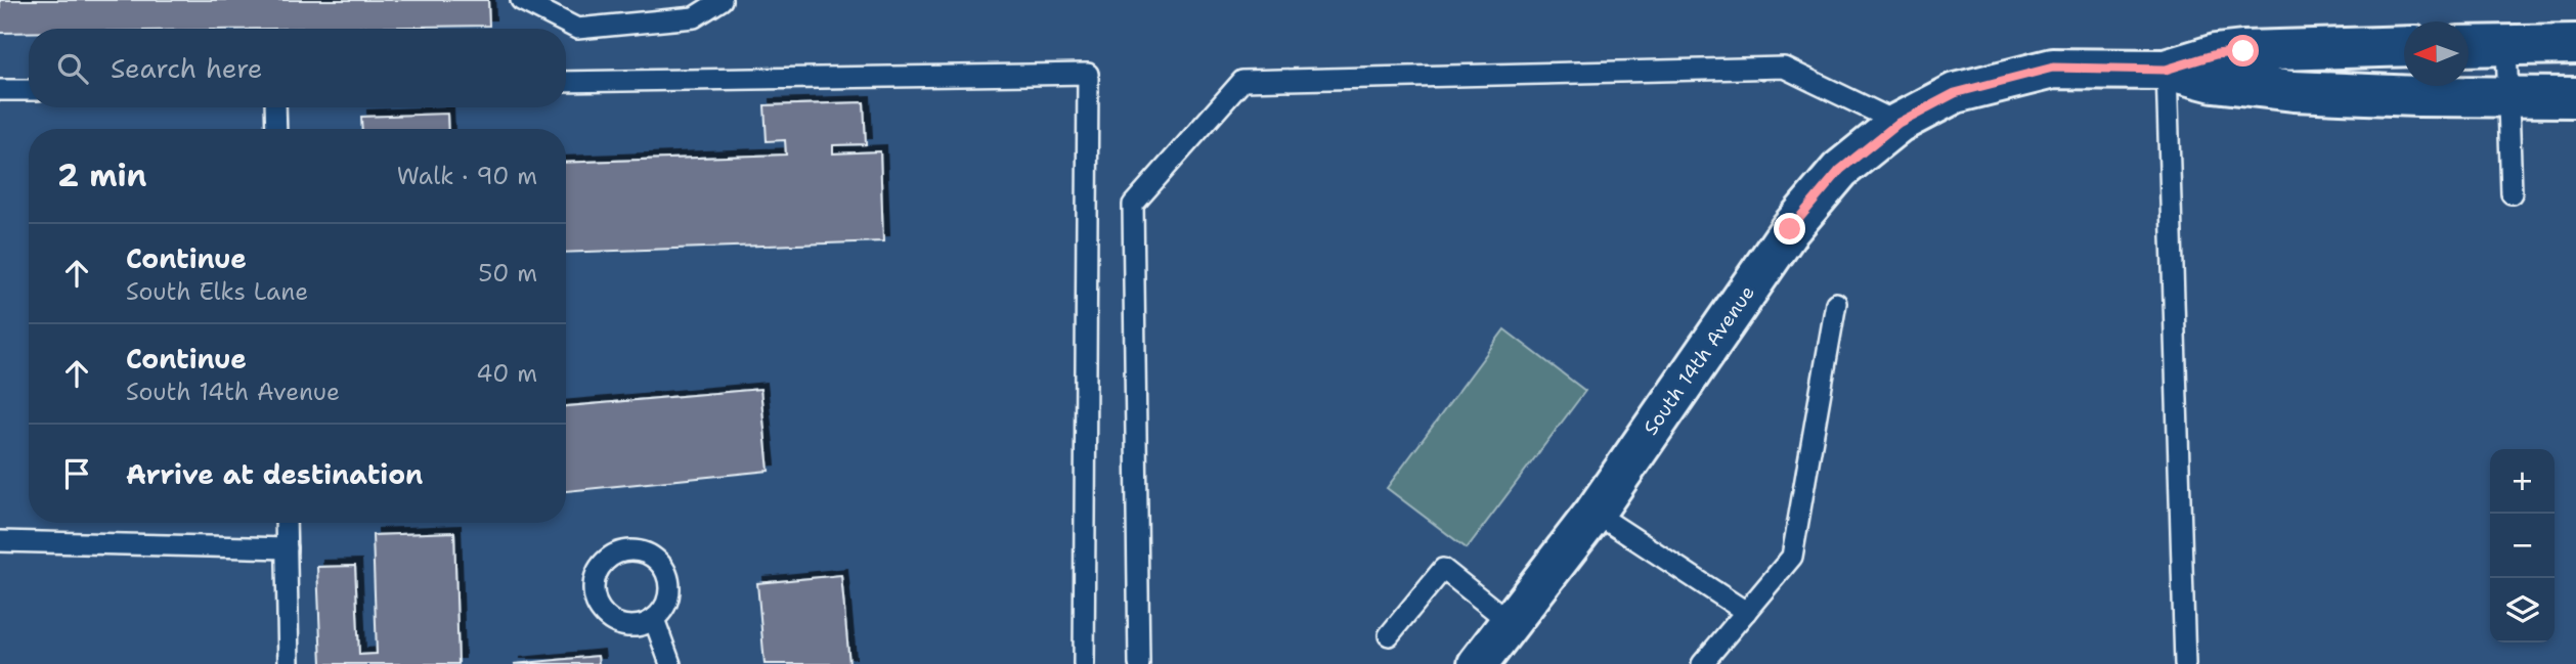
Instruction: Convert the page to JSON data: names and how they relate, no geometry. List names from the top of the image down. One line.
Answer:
{"streets":{"street":["South 14th Avenue"]},"north":"left","page":{"search":"Search here","heading":["2 min","Walk · 90 m"],"list":[["Continue","South Elks Lane","50 m"],["Continue","South 14th Avenue","40 m"],"Arrive at destination"],"map_buttons":["+","−"]}}
